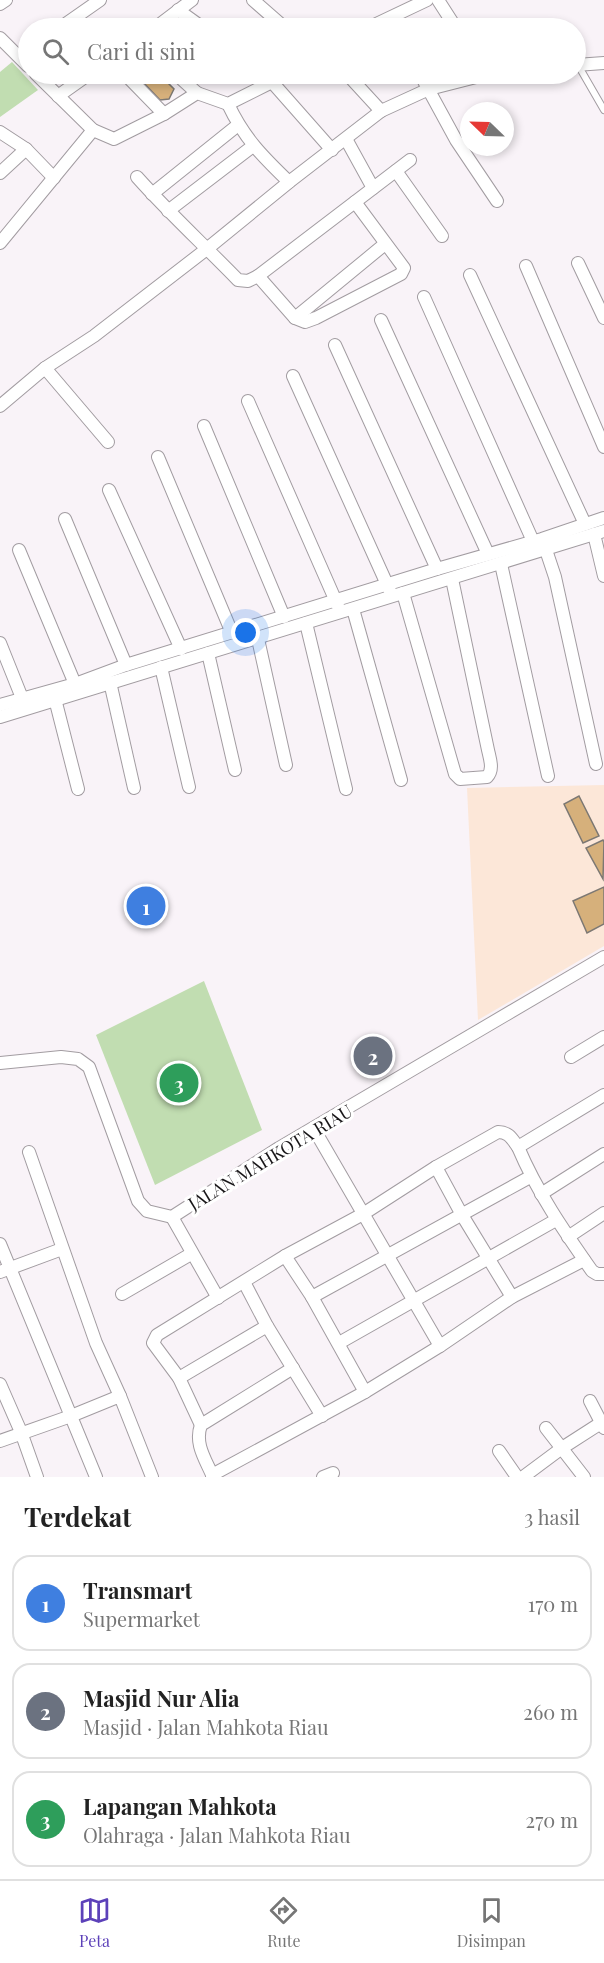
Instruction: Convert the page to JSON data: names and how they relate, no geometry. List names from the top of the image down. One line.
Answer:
{"streets":{"street":["JALAN MAHKOTA RIAU"]},"north":"top left","page":{"search":"Cari di sini","pins":["1","2","3"],"heading":["Terdekat","3 hasil"],"list":[{"mark":"1","name":"Transmart","note":"Supermarket","value":"170 m"},{"mark":"2","name":"Masjid Nur Alia","note":"Masjid · Jalan Mahkota Riau","value":"260 m"},{"mark":"3","name":"Lapangan Mahkota","note":"Olahraga · Jalan Mahkota Riau","value":"270 m"}],"nav":["Peta","Rute","Disimpan"]}}
